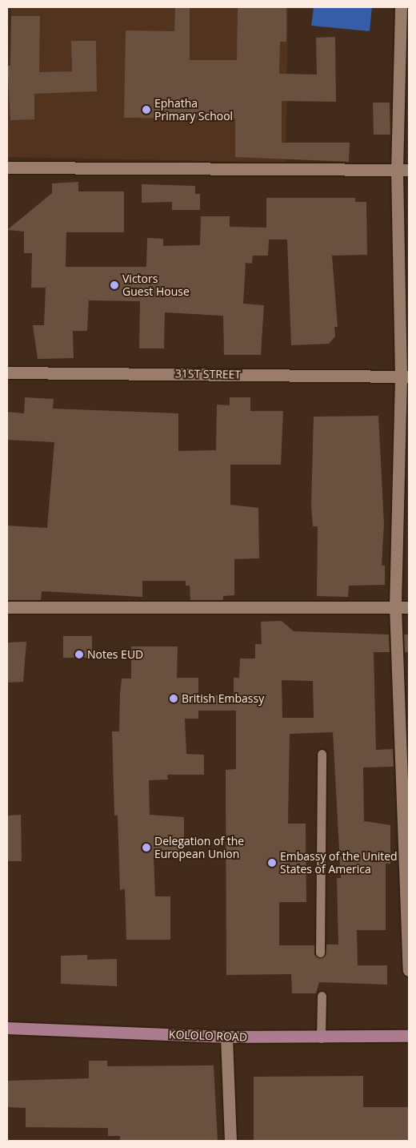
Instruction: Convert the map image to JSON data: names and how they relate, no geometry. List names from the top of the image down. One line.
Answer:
{"streets":{"street":["31ST STREET","KOLOLO ROAD"]},"places":["Ephatha Primary School","Victors Guest House","Notes EUD","British Embassy","Delegation of the European Union","Embassy of the United States of America"]}
